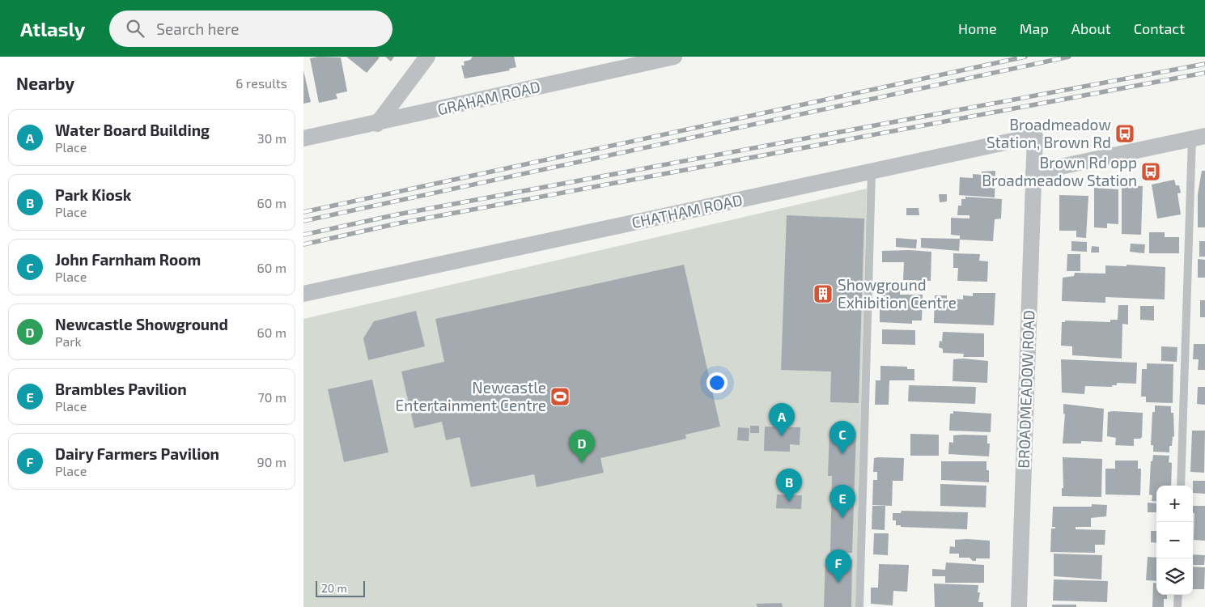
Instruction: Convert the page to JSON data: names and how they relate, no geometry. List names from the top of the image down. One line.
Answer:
{"streets":{"street":["GRAHAM ROAD","CHATHAM ROAD","BROADMEADOW ROAD"]},"crossings":[["CHATHAM ROAD","BROADMEADOW ROAD"]],"places":{"bus stop":["Broadmeadow Station, Brown Rd","Brown Rd opp Broadmeadow Station"],"building":["Showground Exhibition Centre"],"sports":["Newcastle Entertainment Centre"]},"scale_bar":"20 m","page":{"header":"Atlasly","search":"Search here","nav":["Home","Map","About","Contact"],"heading":["Nearby","6 results"],"list":[{"mark":"A","name":"Water Board Building","note":"Place","value":"30 m"},{"mark":"B","name":"Park Kiosk","note":"Place","value":"60 m"},{"mark":"C","name":"John Farnham Room","note":"Place","value":"60 m"},{"mark":"D","name":"Newcastle Showground","note":"Park","value":"60 m"},{"mark":"E","name":"Brambles Pavilion","note":"Place","value":"70 m"},{"mark":"F","name":"Dairy Farmers Pavilion","note":"Place","value":"90 m"}],"pins":["A","C","D","B","E","F"],"map_buttons":["+","−"],"scale":"20 m"}}
